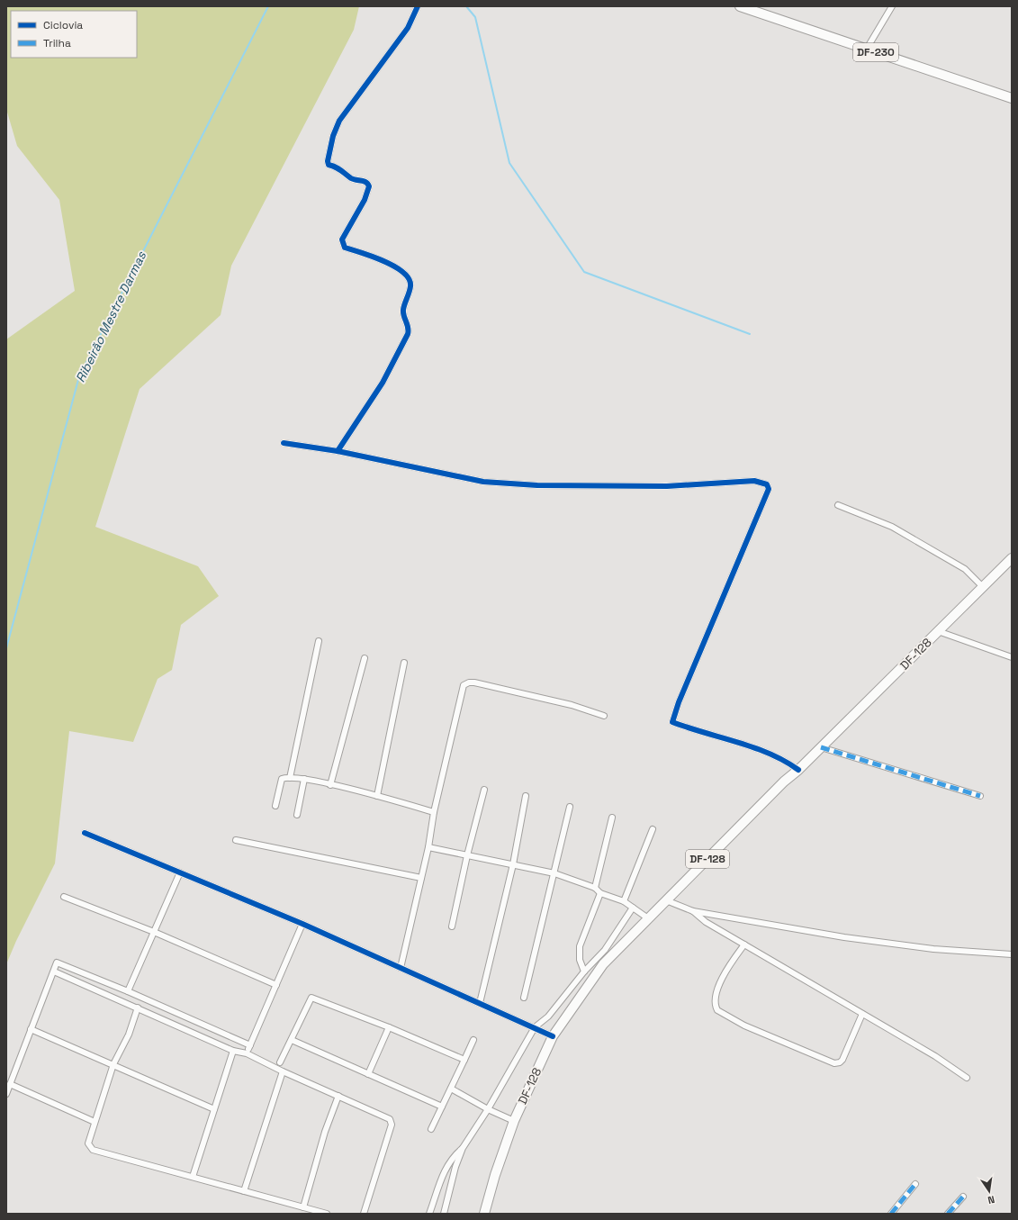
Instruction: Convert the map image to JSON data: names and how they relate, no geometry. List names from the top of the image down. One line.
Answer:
{"streets":{"main road":["DF-230","DF-128"]},"water":["Ribeirão Mestre Darmas"],"legend":["Ciclovia","Trilha"],"north":"bottom"}
